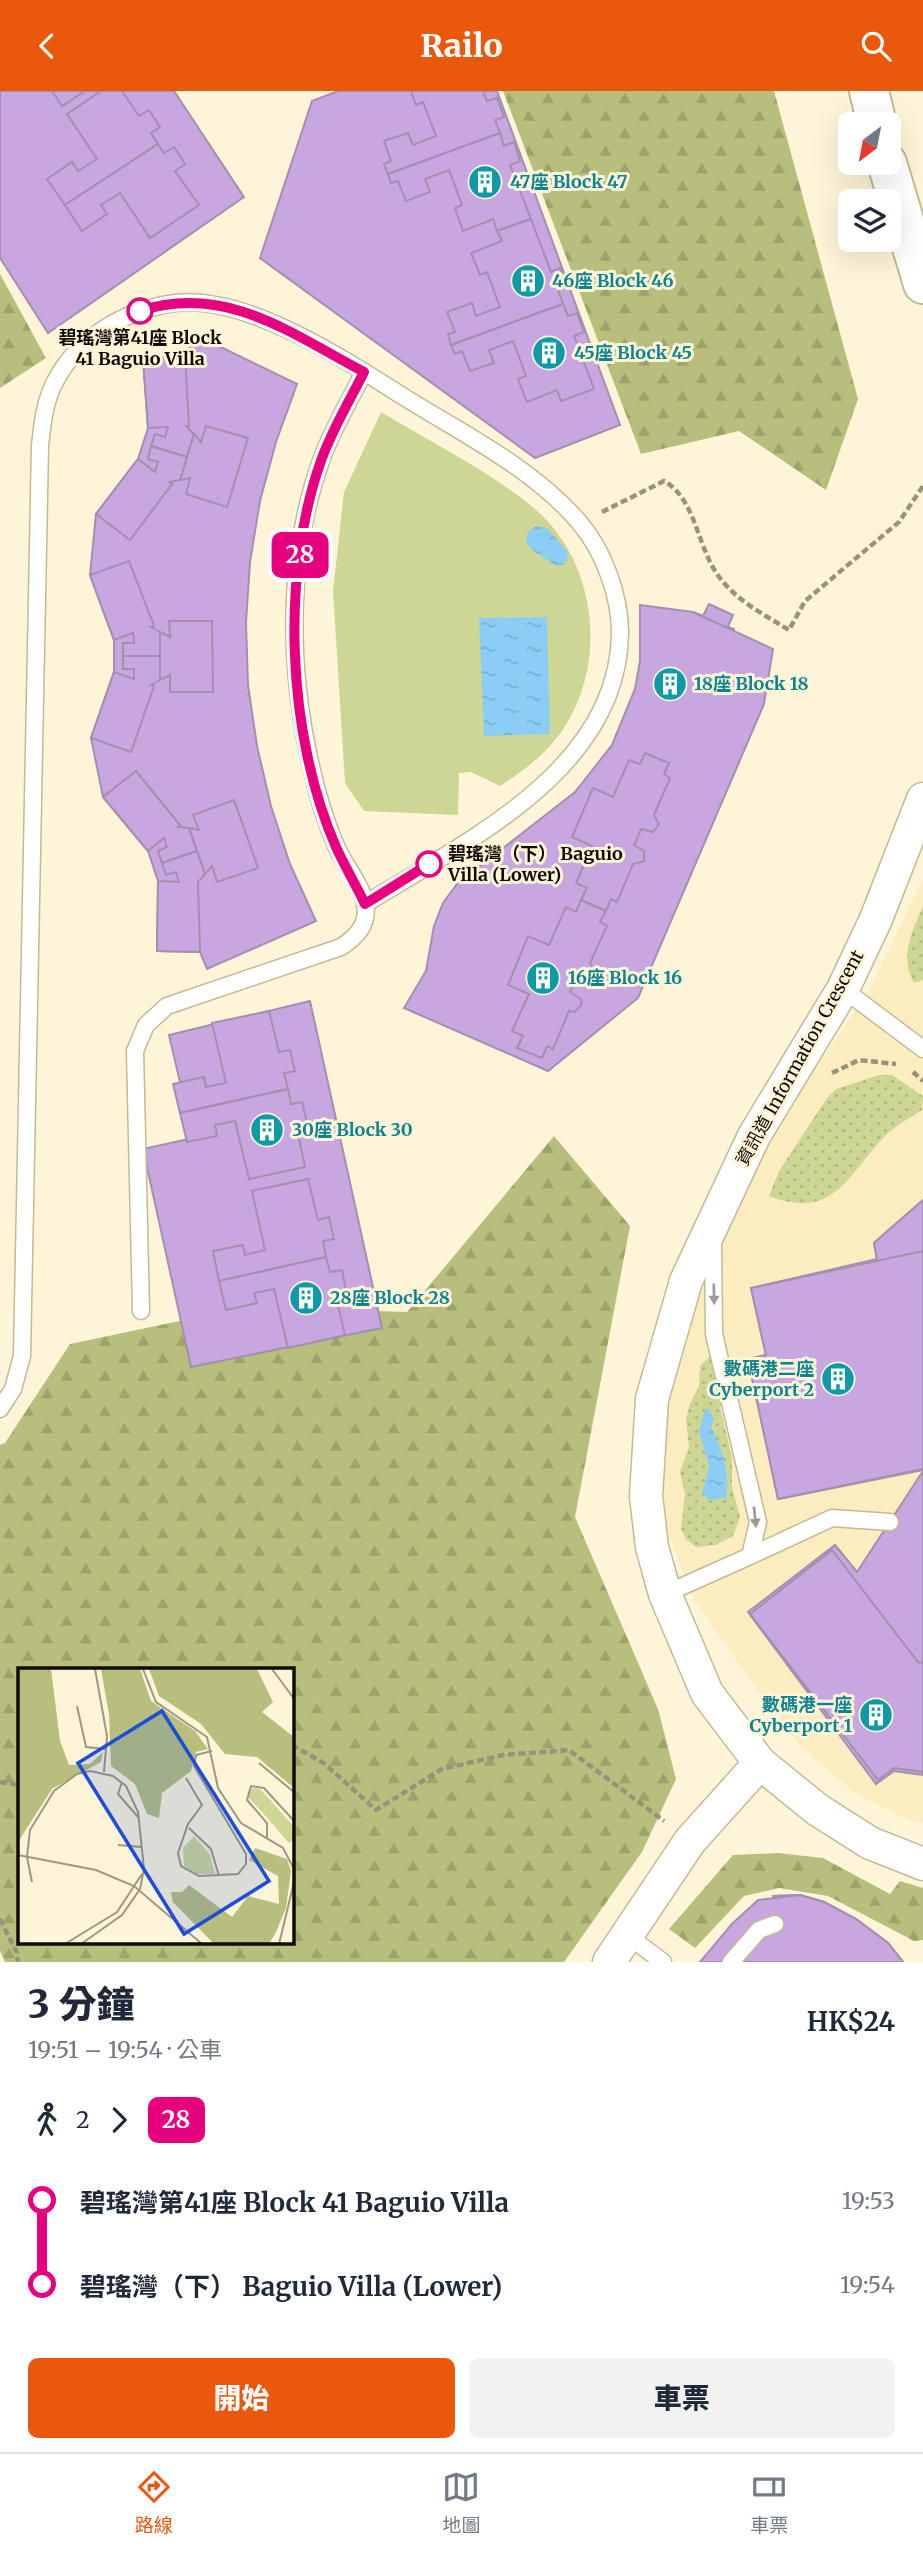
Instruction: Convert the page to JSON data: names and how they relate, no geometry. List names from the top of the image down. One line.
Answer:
{"streets":{"street":["資訊道 Information Crescent"]},"places":{"building":["47座 Block 47","46座 Block 46","45座 Block 45","18座 Block 18","16座 Block 16","30座 Block 30","28座 Block 28","數碼港二座 Cyberport 2","數碼港一座 Cyberport 1"],"other":["碧瑤灣第41座 Block 41 Baguio Villa","碧瑤灣（下） Baguio Villa (Lower)"]},"lines":["bus line 28"],"north":"bottom left","page":{"header":"Railo","on_map":"28","heading":["3 分鐘","19:51 – 19:54 · 公車","HK$24"],"legs":["2","28"],"list":[{"name":"碧瑤灣第41座 Block 41 Baguio Villa","value":"19:53"},{"name":"碧瑤灣（下） Baguio Villa (Lower)","value":"19:54"}],"buttons":["開始","車票"],"tabs":["路線","地圖","車票"]}}
